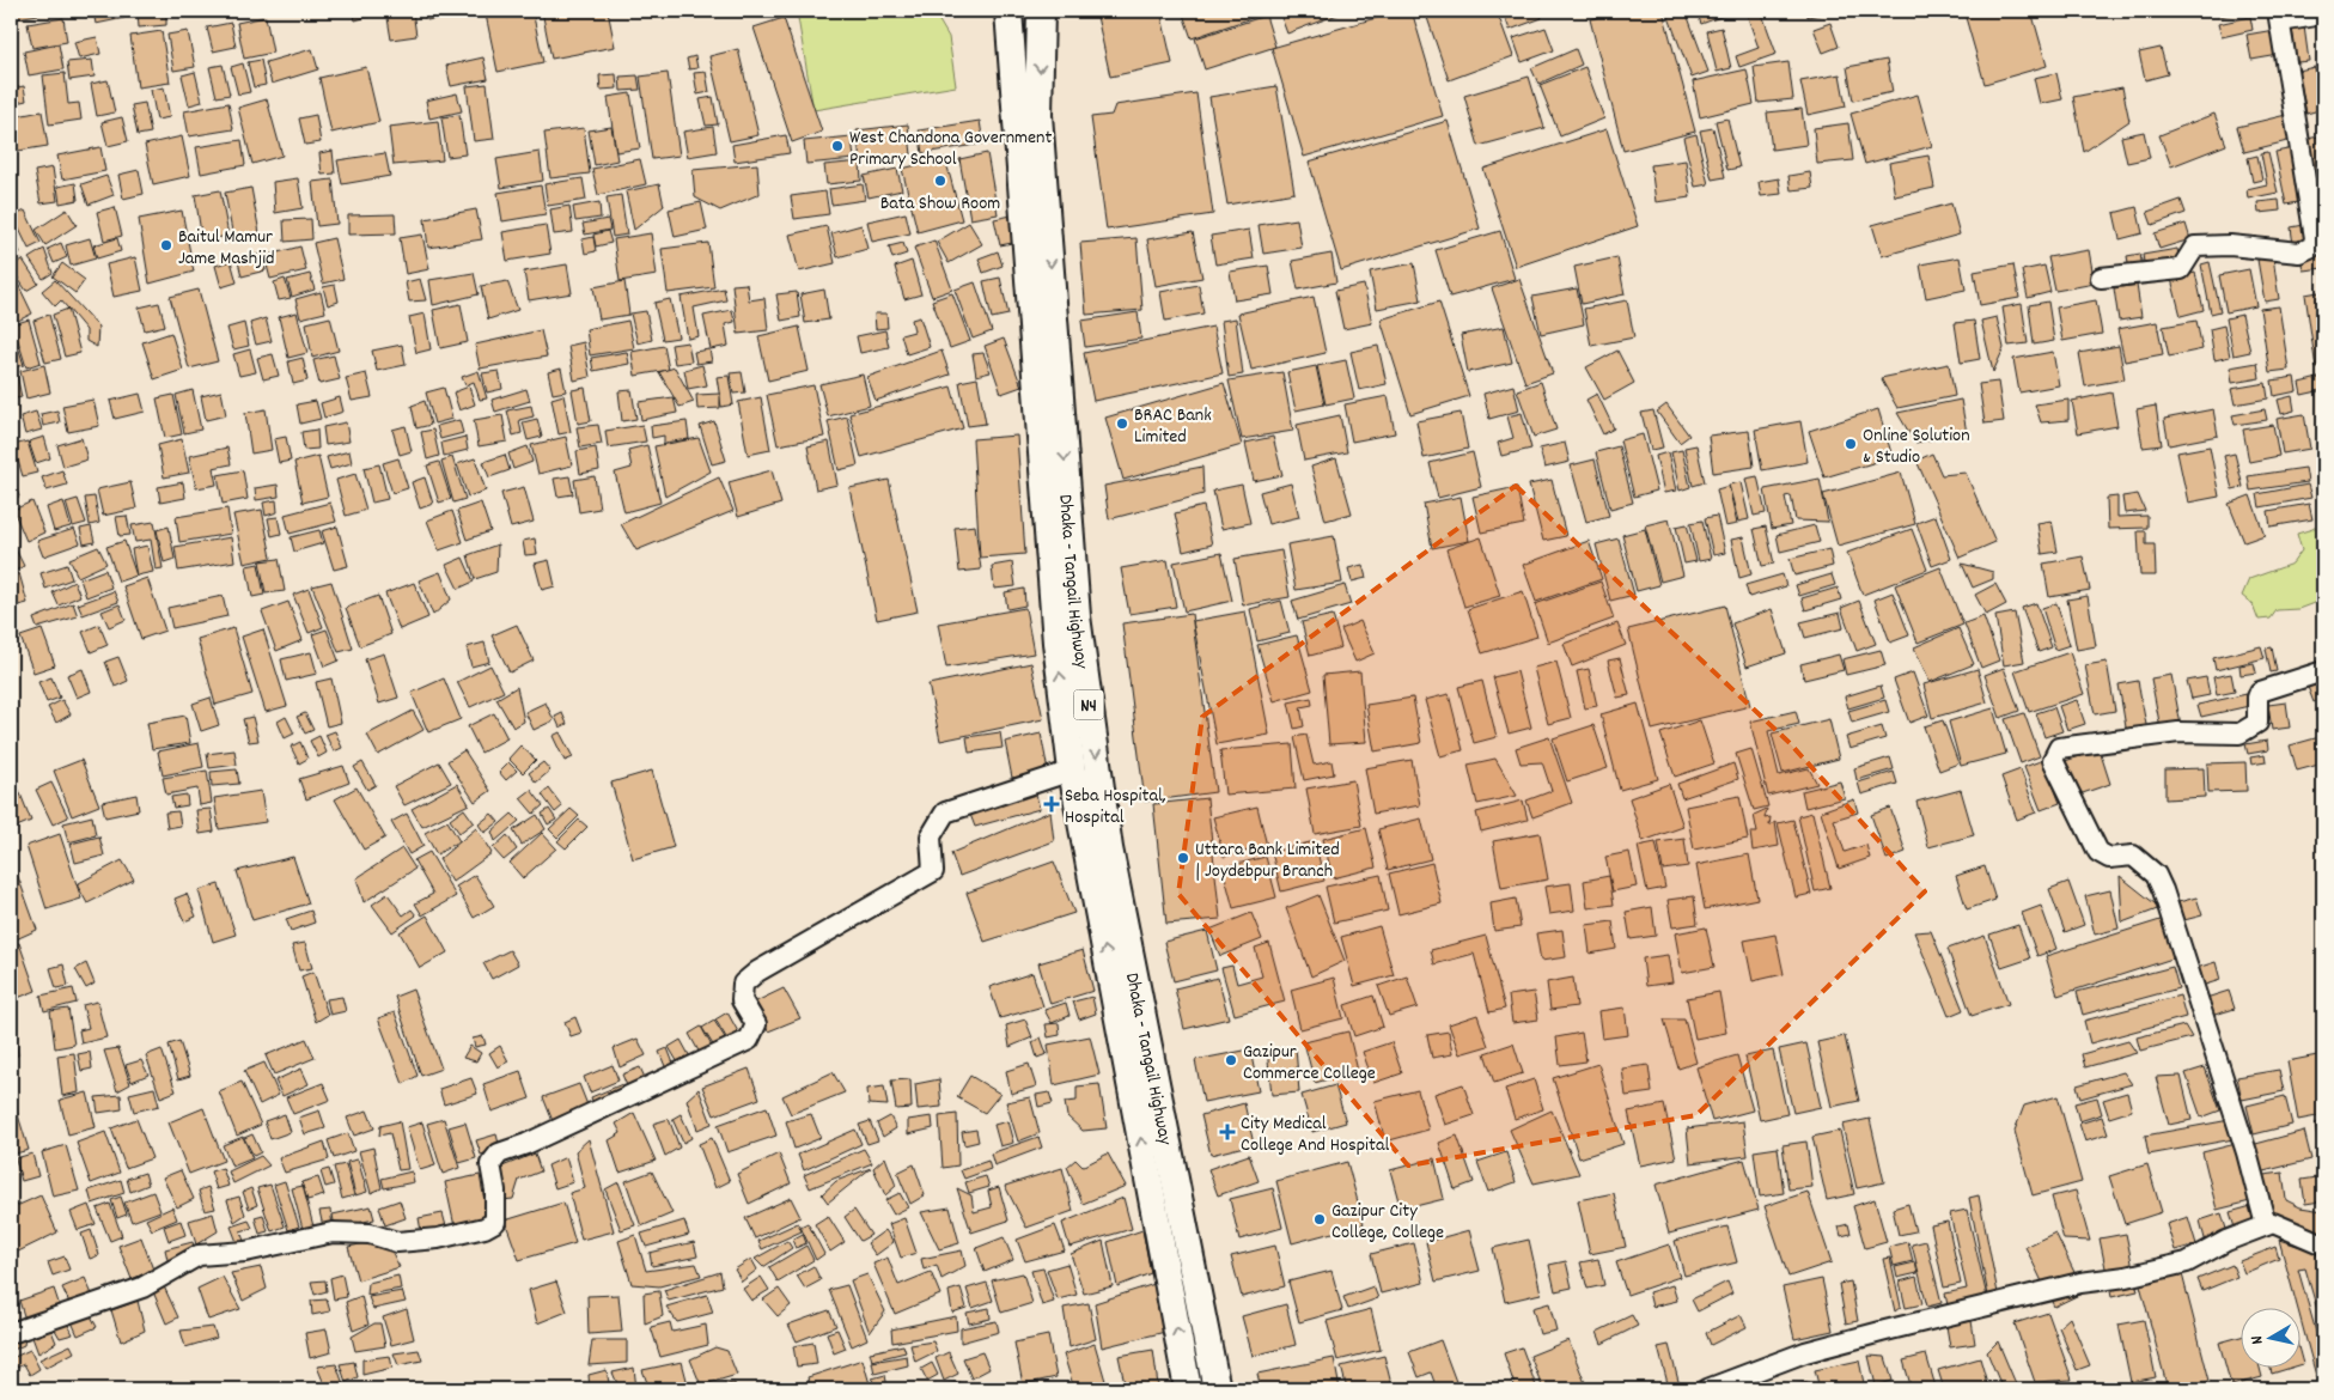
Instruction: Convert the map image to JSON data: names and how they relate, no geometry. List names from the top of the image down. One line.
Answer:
{"streets":{"highway":["Dhaka - Tangail Highway","N4"]},"places":{"other":["West Chandona Government Primary School","Bata Show Room","Baitul Mamur Jame Mashjid","BRAC Bank Limited","Online Solution & Studio","Uttara Bank Limited | Joydebpur Branch","Gazipur Commerce College","Gazipur City College, College"],"health":["Seba Hospital, Hospital","City Medical College And Hospital"]},"north":"left"}
